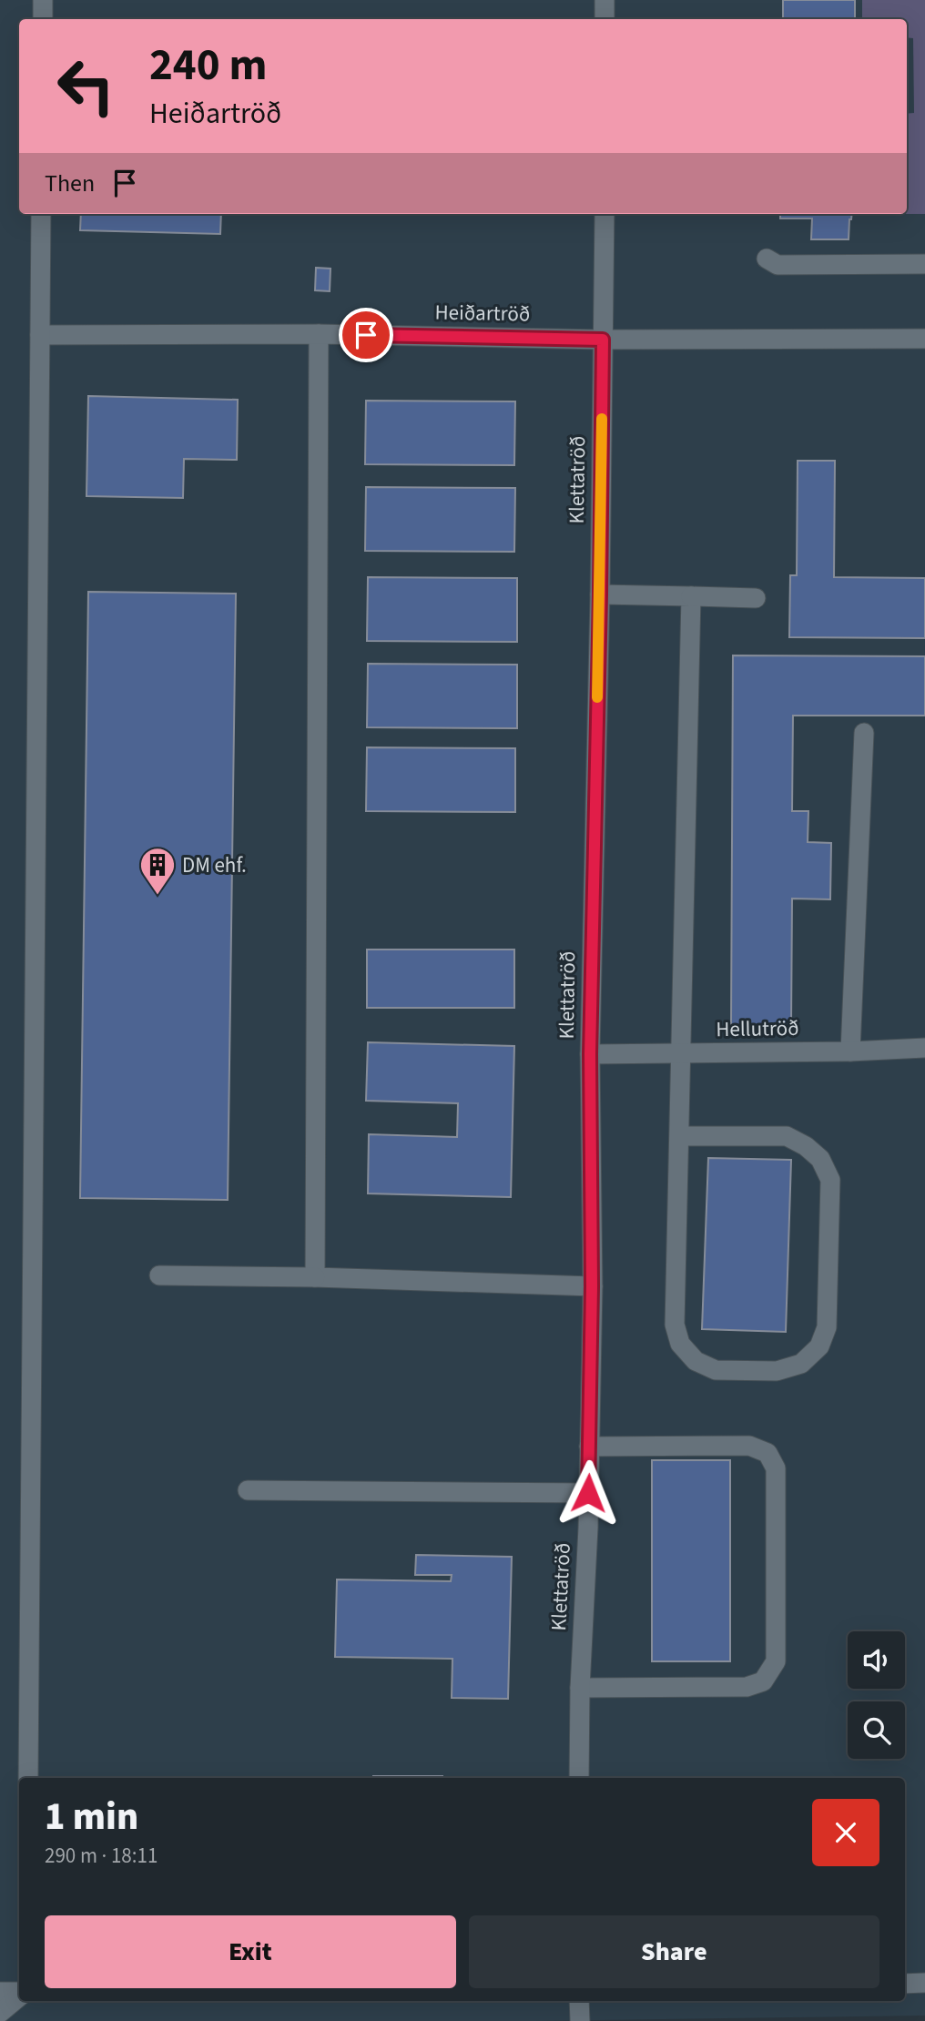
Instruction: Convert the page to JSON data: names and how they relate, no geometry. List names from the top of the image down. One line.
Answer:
{"streets":{"street":["Heiðartröð","Klettatröð","Hellutröð"]},"crossings":[["Heiðartröð","Klettatröð"],["Klettatröð","Hellutröð"]],"places":{"building":["DM ehf."]},"page":{"turn":["240 m","Heiðartröð"],"then":"Then","heading":["1 min","290 m · 18:11"],"buttons":["Exit","Share"]}}
